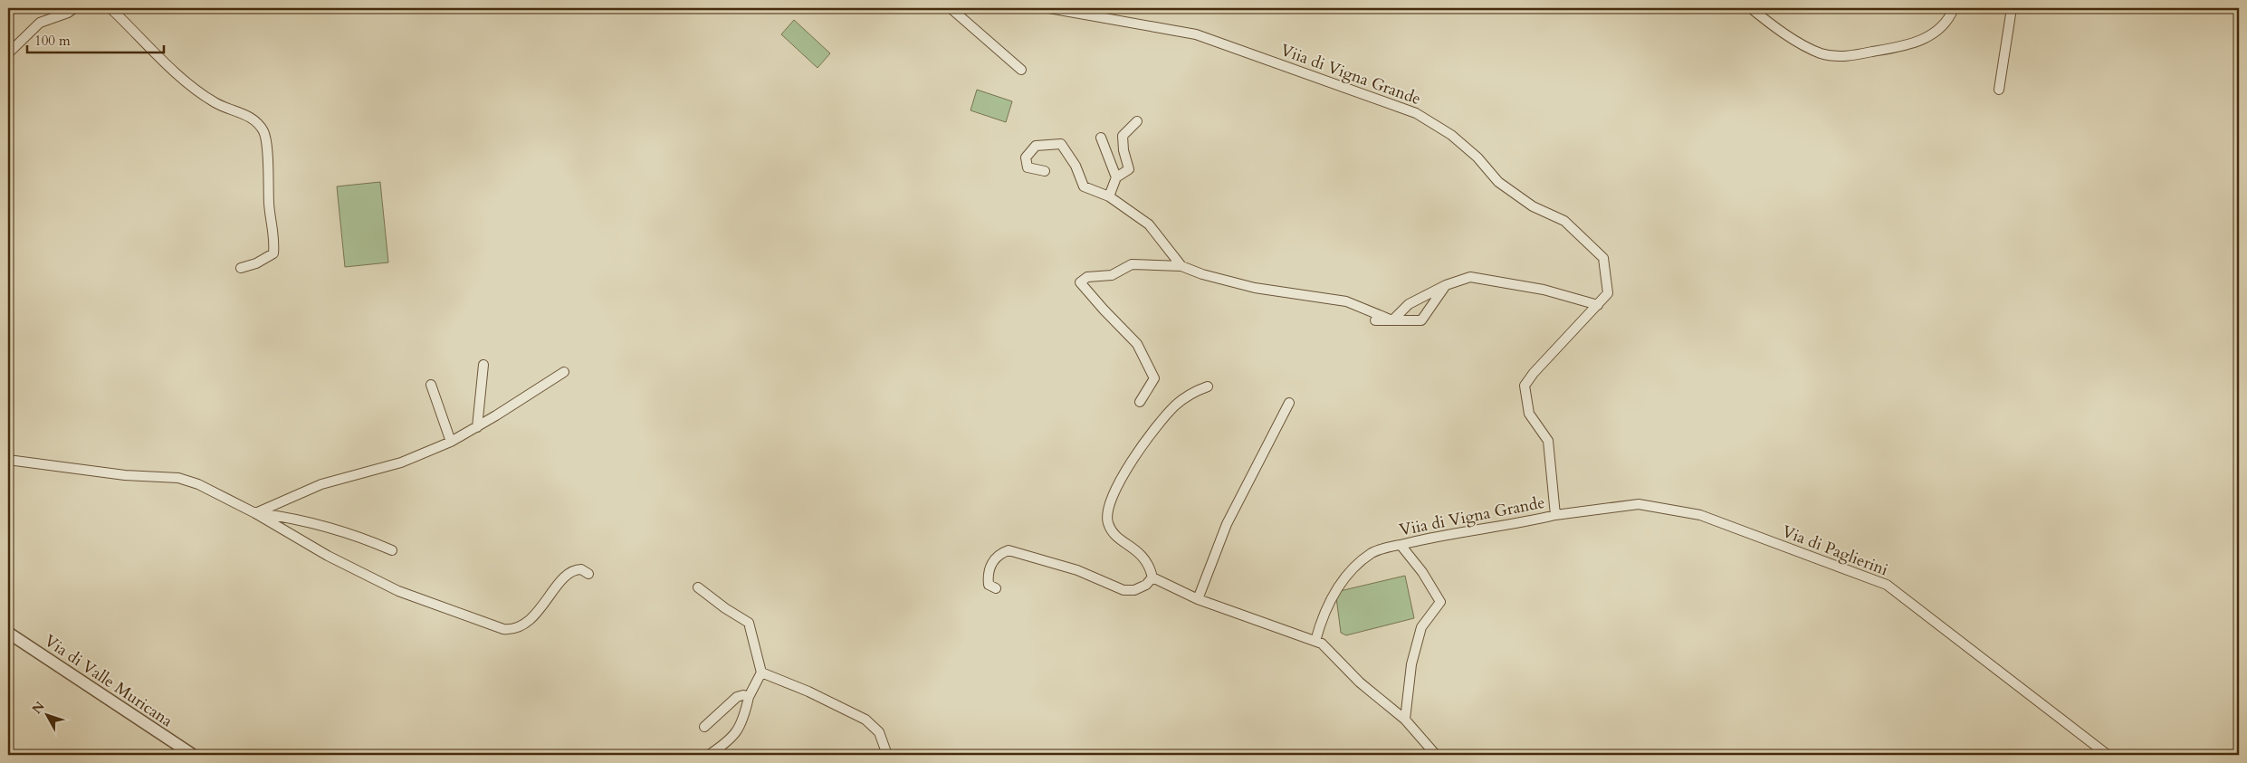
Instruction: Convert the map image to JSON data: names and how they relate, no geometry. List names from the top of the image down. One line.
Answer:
{"streets":{"street":["Viia di Vigna Grande","Via di Paglierini","Via di Valle Muricana"]},"crossings":[["Viia di Vigna Grande","Via di Paglierini"]],"scale_bar":"100 m","north":"top left"}
